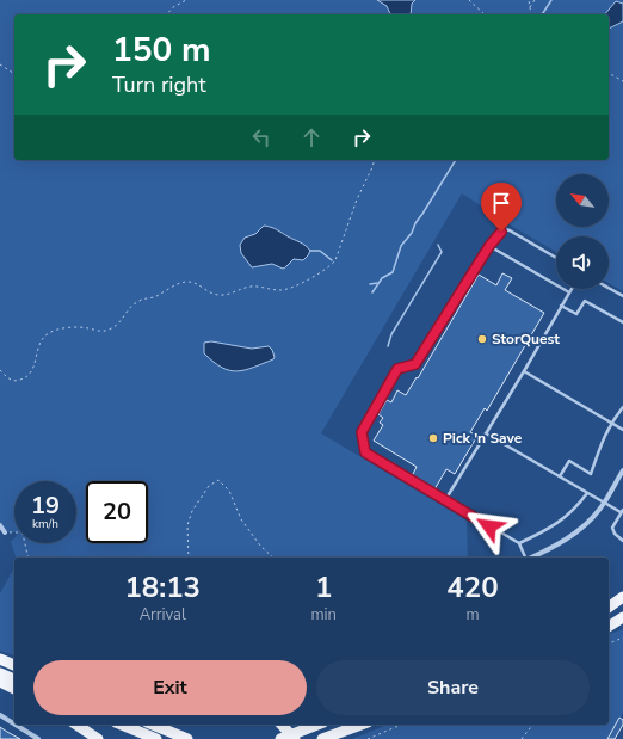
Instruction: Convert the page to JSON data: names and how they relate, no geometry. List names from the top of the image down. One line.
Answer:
{"places":["StorQuest","Pick 'n Save"],"north":"top left","page":{"turn":["150 m","Turn right"],"speed":"19 km/h","limit":"20","eta":["18:13","Arrival","1","min","420","m"],"buttons":["Exit","Share"]}}
